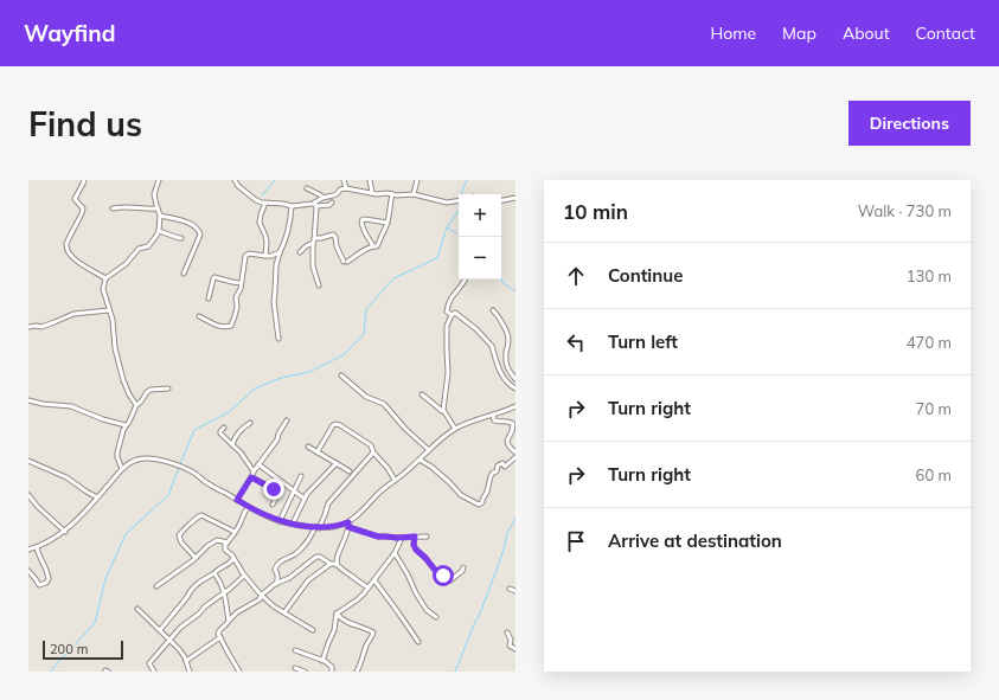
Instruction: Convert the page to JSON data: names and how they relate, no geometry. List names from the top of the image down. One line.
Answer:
{"scale_bar":"200 m","page":{"header":"Wayfind","nav":["Home","Map","About","Contact"],"buttons":"Directions","title":"Find us","heading":["10 min","Walk · 730 m"],"map_buttons":["+","−"],"list":[["Continue","130 m"],["Turn left","470 m"],["Turn right","70 m"],["Turn right","60 m"],"Arrive at destination"],"scale":"200 m"}}
